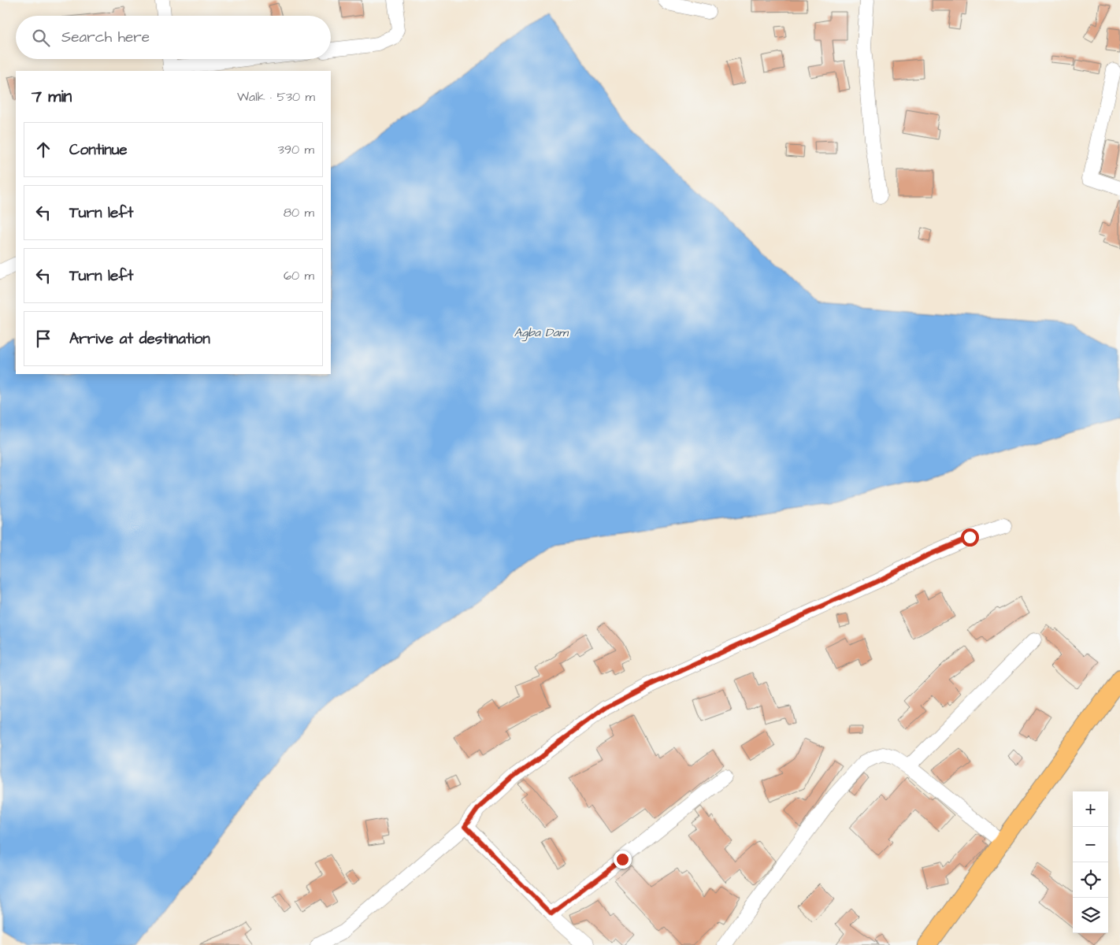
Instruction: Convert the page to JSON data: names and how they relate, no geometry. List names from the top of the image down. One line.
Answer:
{"water":["Agba Dam"],"page":{"search":"Search here","heading":["7 min","Walk · 530 m"],"list":[["Continue","390 m"],["Turn left","80 m"],["Turn left","60 m"],"Arrive at destination"],"map_buttons":["+","−"]}}
